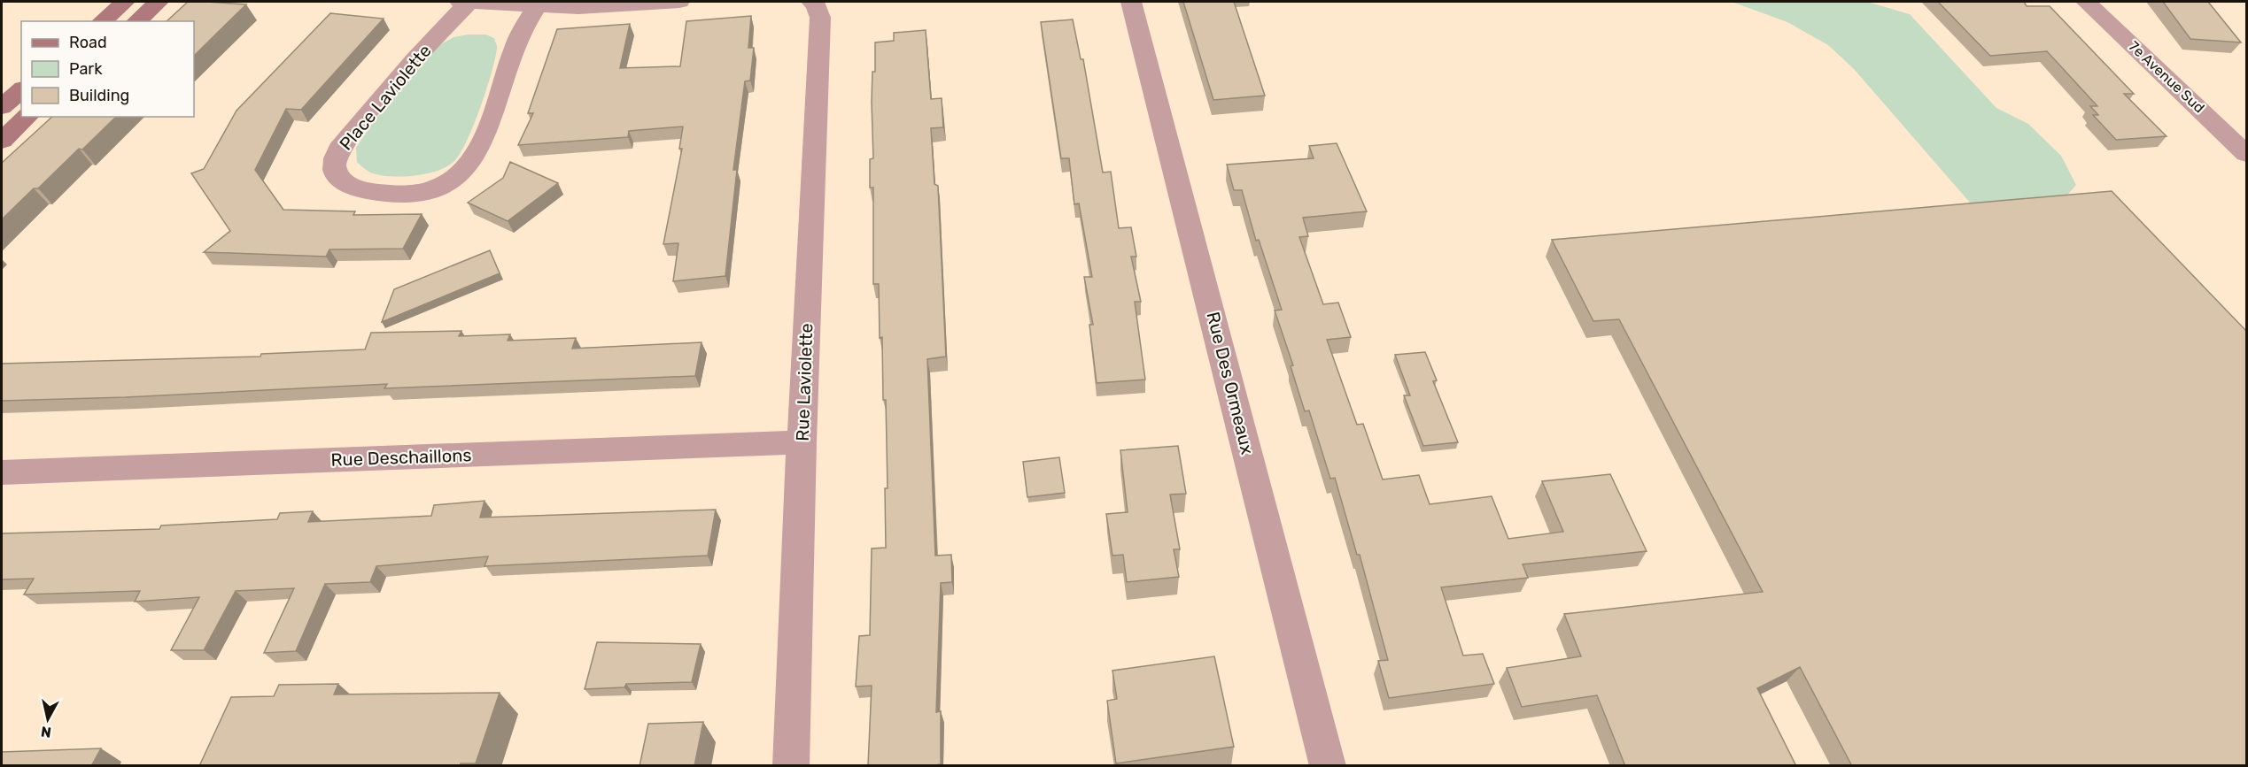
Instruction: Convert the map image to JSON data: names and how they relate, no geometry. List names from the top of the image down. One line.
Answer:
{"streets":{"street":["7e Avenue Sud","Place Laviolette","Rue Laviolette","Rue Des Ormeaux","Rue Deschaillons"]},"crossings":[["Rue Laviolette","Rue Deschaillons"]],"legend":["Road","Park","Building"],"north":"bottom"}
